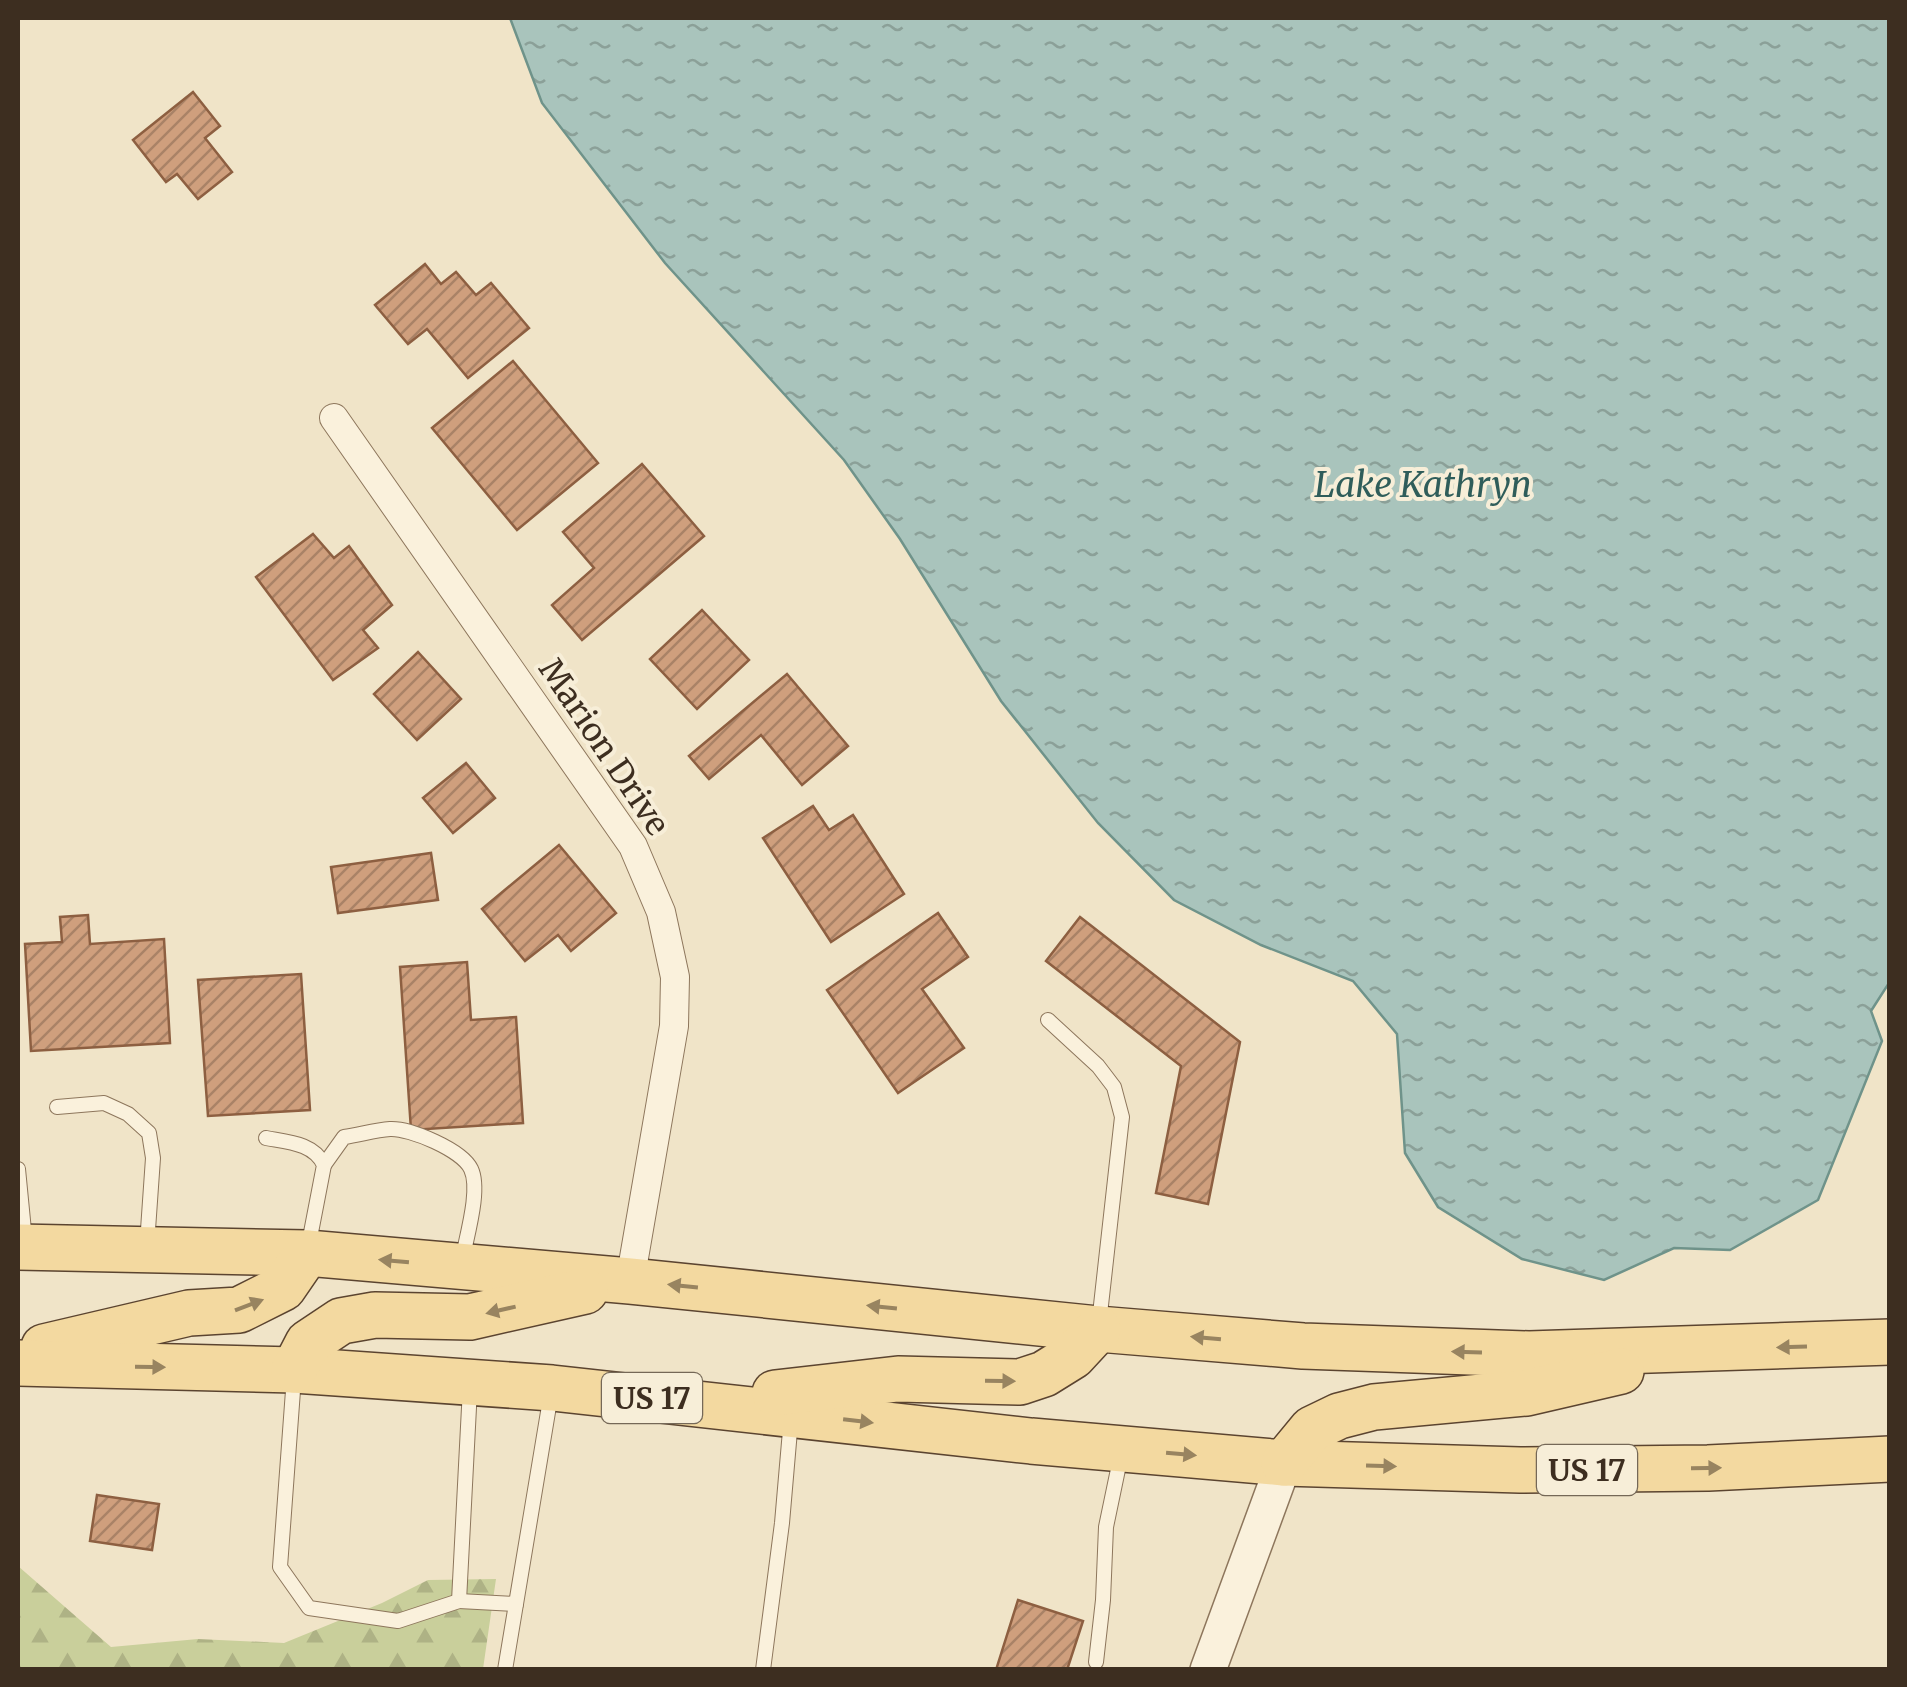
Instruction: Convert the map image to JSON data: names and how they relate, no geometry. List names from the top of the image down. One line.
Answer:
{"streets":{"main road":["US 17"],"street":["Marion Drive"]},"water":["Lake Kathryn"]}
